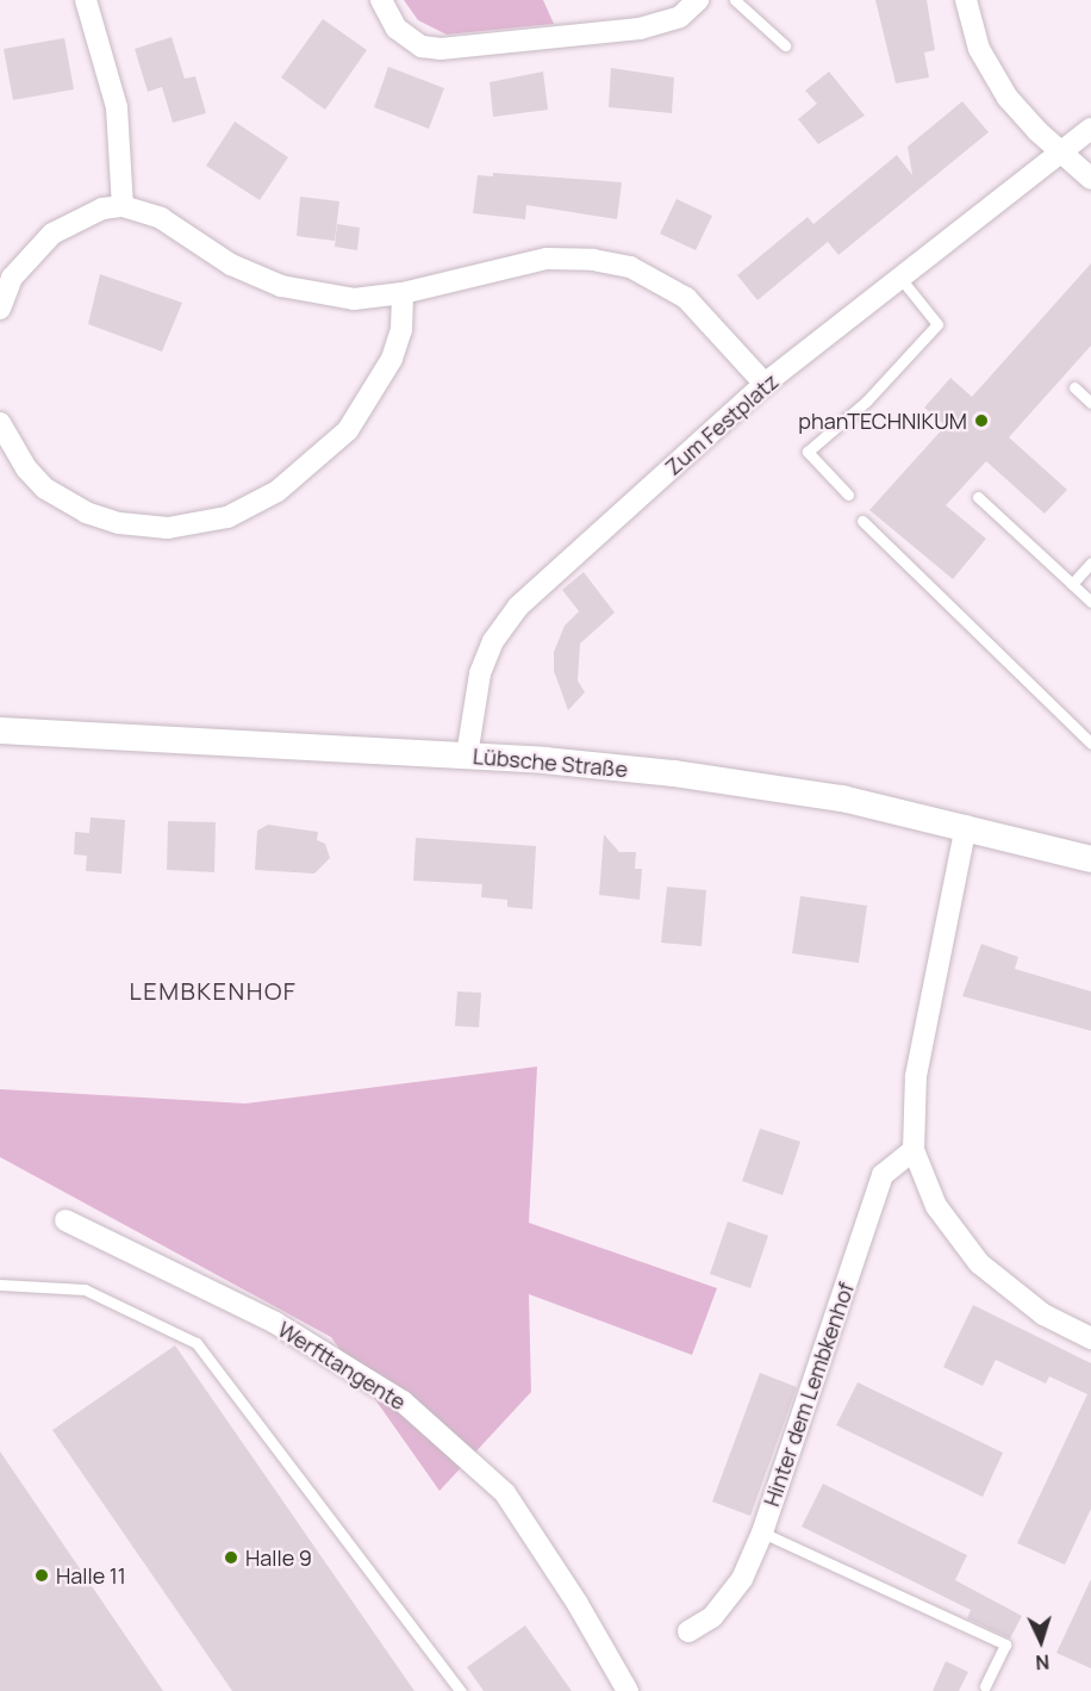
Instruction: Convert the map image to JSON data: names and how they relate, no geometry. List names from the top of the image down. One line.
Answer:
{"streets":{"street":["Zum Festplatz","Lübsche Straße","Werfttangente","Hinter dem Lembkenhof"]},"crossings":[["Zum Festplatz","Lübsche Straße"]],"districts":["LEMBKENHOF"],"places":["phanTECHNIKUM","Halle 9","Halle 11"],"north":"bottom"}
